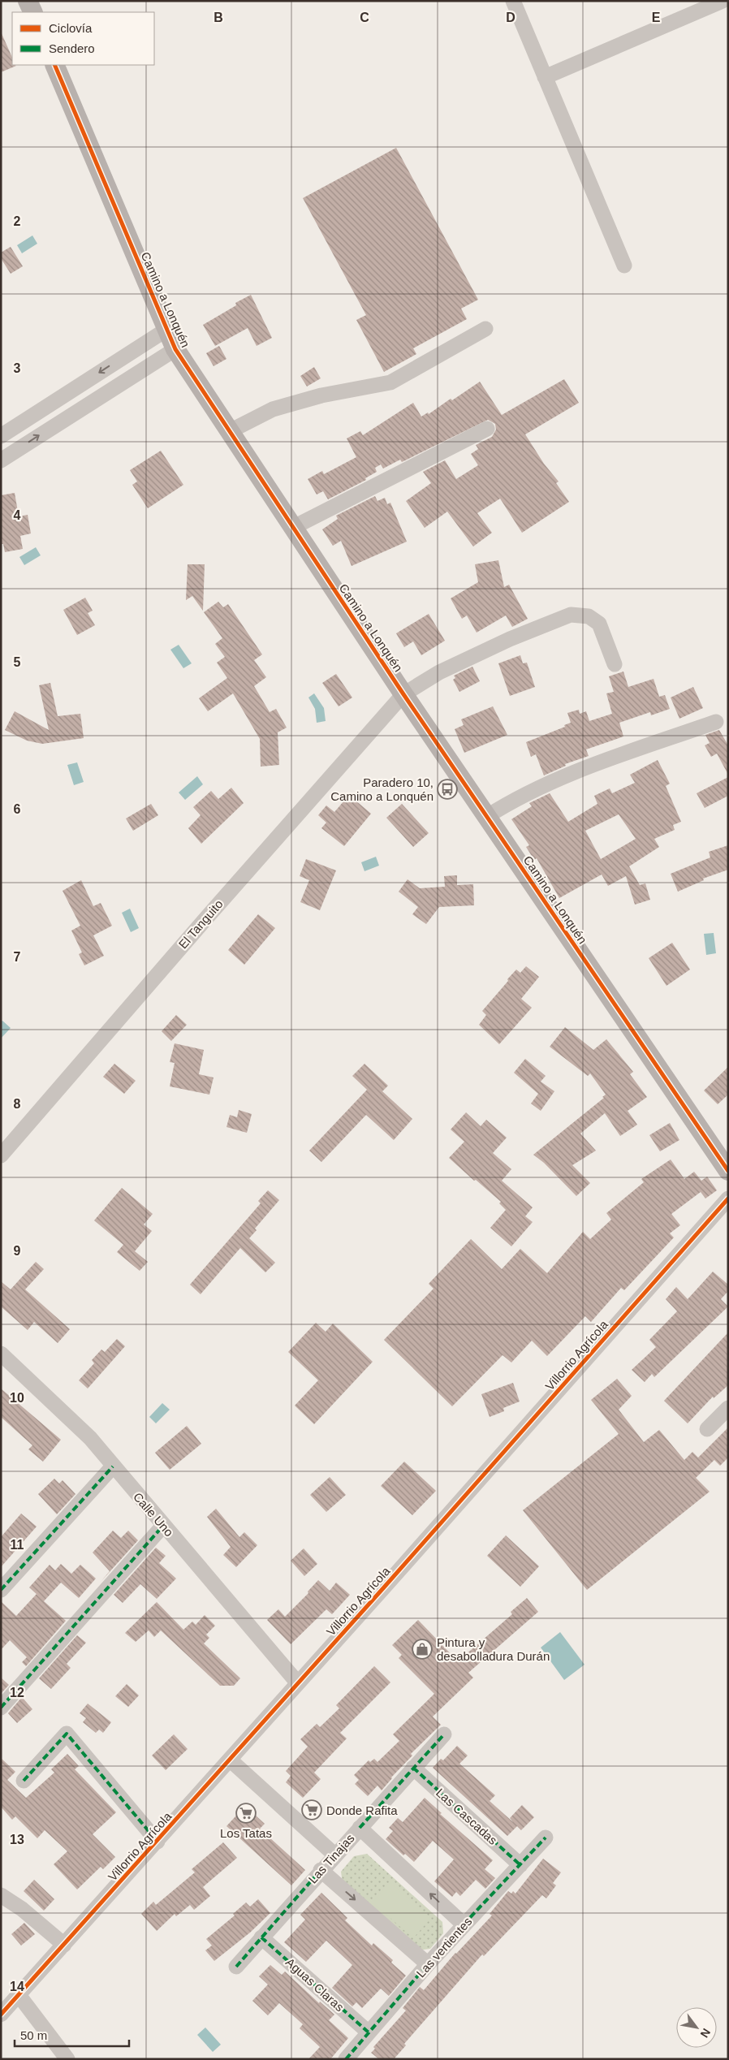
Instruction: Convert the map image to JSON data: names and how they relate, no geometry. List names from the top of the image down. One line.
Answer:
{"streets":{"main road":["Camino a Lonquén"],"street":["El Tanguito","Villorrio Agrícola","Calle Uno","Las Cascadas","Las Tinajas","Las vertientes","Aguas Claras"]},"crossings":[["Camino a Lonquén","El Tanguito"],["Villorrio Agrícola","Calle Uno"],["Las Cascadas","Las Tinajas"],["Las Cascadas","Las vertientes"],["Las Tinajas","Aguas Claras"],["Las vertientes","Aguas Claras"]],"places":{"bus stop":["Paradero 10, Camino a Lonquén"],"shop":["Pintura y desabolladura Durán"],"supermarket":["Donde Rafita","Los Tatas"]},"legend":["Ciclovía","Sendero"],"scale_bar":"50 m","north":"bottom right","grid":{"columns":["B","C","D","E"],"rows":["2","3","4","5","6","7","8","9","10","11","12","13","14"]}}
